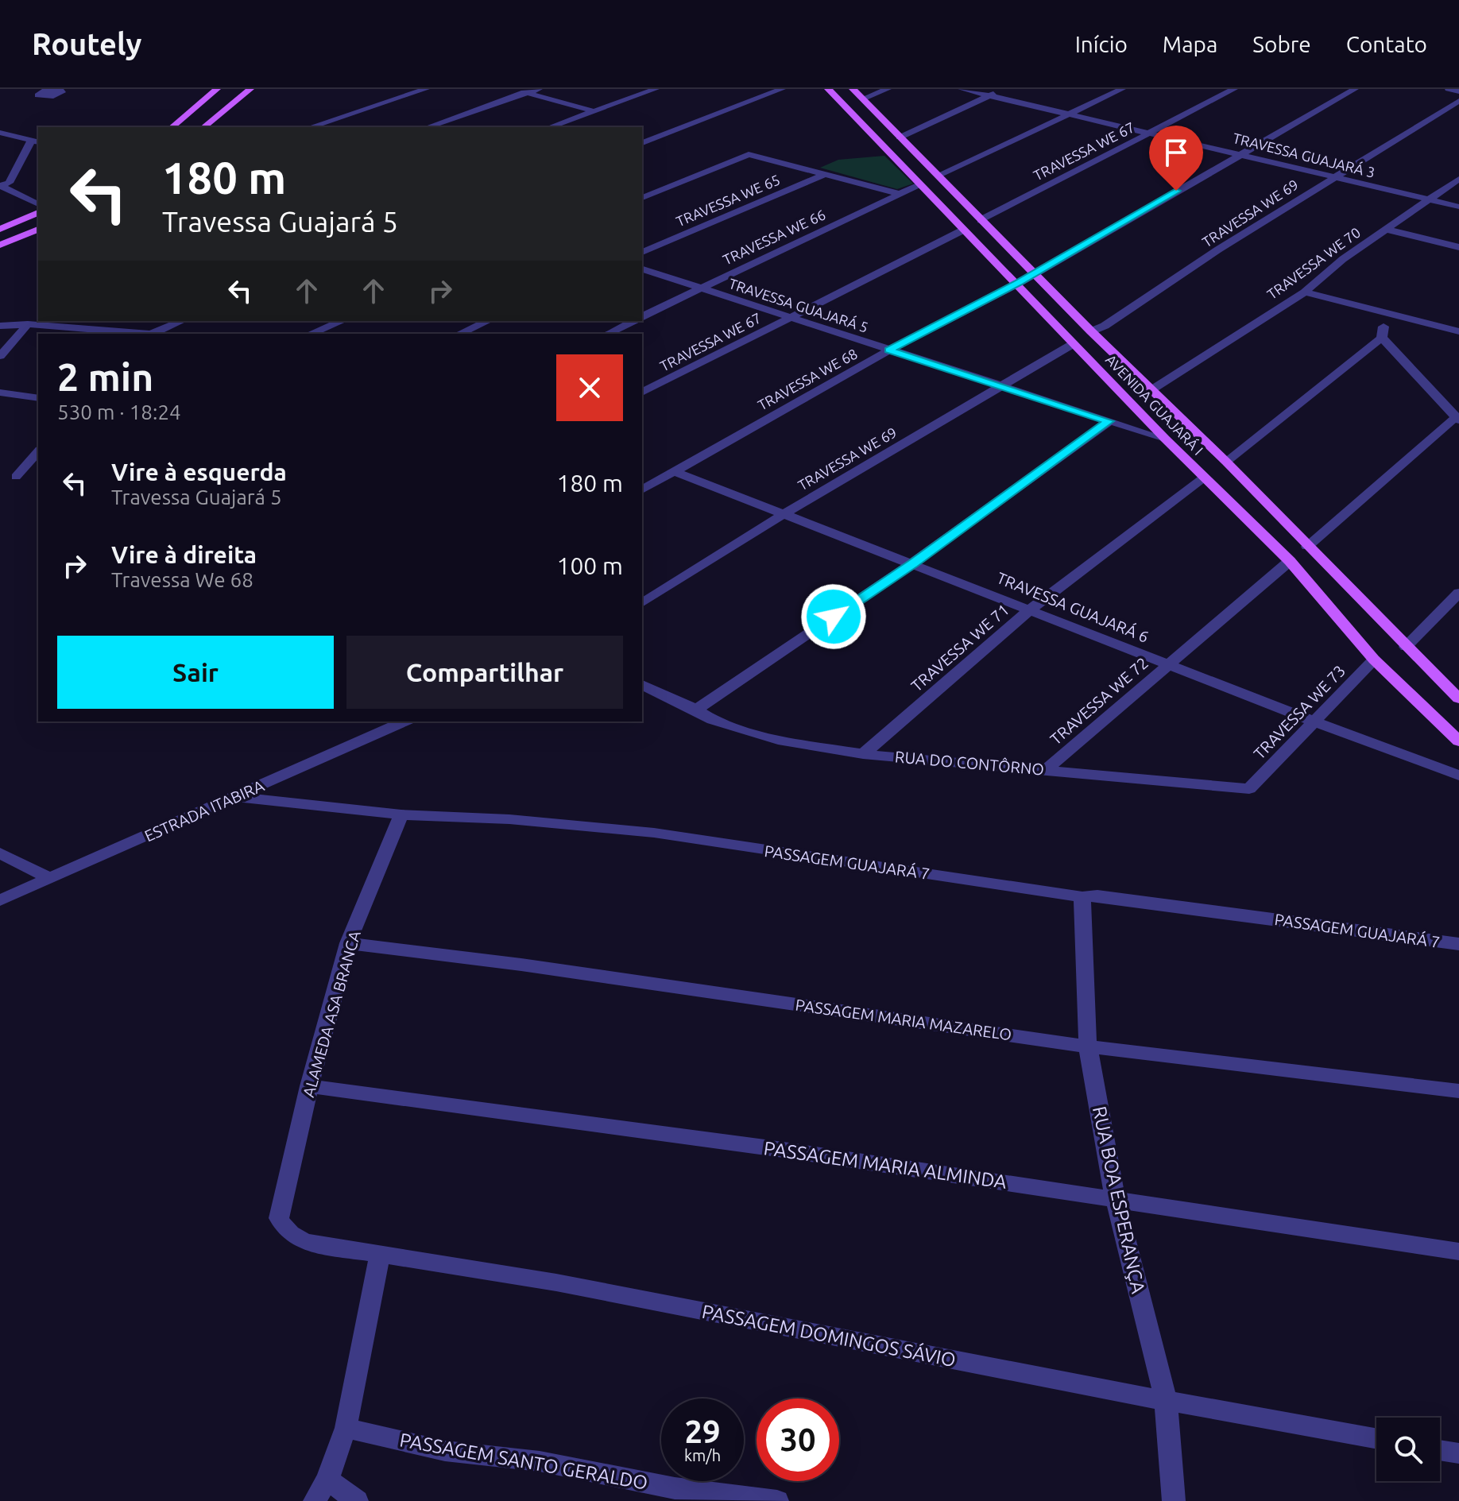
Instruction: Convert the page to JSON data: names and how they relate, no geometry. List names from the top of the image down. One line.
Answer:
{"streets":{"main road":["AVENIDA GUAJARÁ I"],"street":["TRAVESSA WE 67","TRAVESSA GUAJARÁ 3","TRAVESSA WE 65","TRAVESSA WE 69","TRAVESSA WE 66","TRAVESSA WE 70","TRAVESSA GUAJARÁ 5","TRAVESSA WE 68","TRAVESSA GUAJARÁ 6","TRAVESSA WE 71","TRAVESSA WE 72","TRAVESSA WE 73","RUA DO CONTÔRNO","ESTRADA ITABIRA","PASSAGEM GUAJARÁ 7","ALAMEDA ASA BRANCA","PASSAGEM MARIA MAZARELO","PASSAGEM MARIA ALMINDA","RUA BOA ESPERANÇA","PASSAGEM DOMINGOS SÁVIO","PASSAGEM SANTO GERALDO"]},"crossings":[["TRAVESSA WE 67","TRAVESSA GUAJARÁ 3"],["TRAVESSA WE 67","TRAVESSA GUAJARÁ 5"],["TRAVESSA WE 67","AVENIDA GUAJARÁ I"],["TRAVESSA GUAJARÁ 3","TRAVESSA WE 69"],["TRAVESSA GUAJARÁ 3","TRAVESSA WE 70"],["TRAVESSA GUAJARÁ 3","TRAVESSA WE 68"],["TRAVESSA WE 69","TRAVESSA GUAJARÁ 5"],["TRAVESSA WE 69","AVENIDA GUAJARÁ I"],["TRAVESSA WE 69","TRAVESSA GUAJARÁ 6"],["TRAVESSA WE 66","TRAVESSA GUAJARÁ 5"],["TRAVESSA WE 66","AVENIDA GUAJARÁ I"],["TRAVESSA WE 70","AVENIDA GUAJARÁ I"],["TRAVESSA GUAJARÁ 5","TRAVESSA WE 68"],["TRAVESSA GUAJARÁ 5","AVENIDA GUAJARÁ I"],["TRAVESSA WE 68","AVENIDA GUAJARÁ I"],["TRAVESSA WE 68","TRAVESSA GUAJARÁ 6"],["AVENIDA GUAJARÁ I","TRAVESSA WE 71"],["AVENIDA GUAJARÁ I","TRAVESSA WE 72"],["AVENIDA GUAJARÁ I","TRAVESSA WE 73"],["TRAVESSA GUAJARÁ 6","TRAVESSA WE 71"],["TRAVESSA GUAJARÁ 6","TRAVESSA WE 72"],["TRAVESSA GUAJARÁ 6","TRAVESSA WE 73"],["TRAVESSA WE 71","RUA DO CONTÔRNO"],["TRAVESSA WE 72","RUA DO CONTÔRNO"],["TRAVESSA WE 73","RUA DO CONTÔRNO"],["ESTRADA ITABIRA","PASSAGEM GUAJARÁ 7"],["PASSAGEM GUAJARÁ 7","ALAMEDA ASA BRANCA"],["PASSAGEM GUAJARÁ 7","RUA BOA ESPERANÇA"],["ALAMEDA ASA BRANCA","PASSAGEM MARIA MAZARELO"],["ALAMEDA ASA BRANCA","PASSAGEM MARIA ALMINDA"],["ALAMEDA ASA BRANCA","PASSAGEM DOMINGOS SÁVIO"],["PASSAGEM MARIA MAZARELO","RUA BOA ESPERANÇA"],["PASSAGEM MARIA ALMINDA","RUA BOA ESPERANÇA"],["RUA BOA ESPERANÇA","PASSAGEM DOMINGOS SÁVIO"]],"page":{"header":"Routely","nav":["Início","Mapa","Sobre","Contato"],"turn":["180 m","Travessa Guajará 5"],"heading":["2 min","530 m · 18:24"],"list":[{"name":"Vire à esquerda","note":"Travessa Guajará 5","value":"180 m"},{"name":"Vire à direita","note":"Travessa We 68","value":"100 m"}],"buttons":["Sair","Compartilhar"],"speed":"29 km/h","limit":"30"}}
